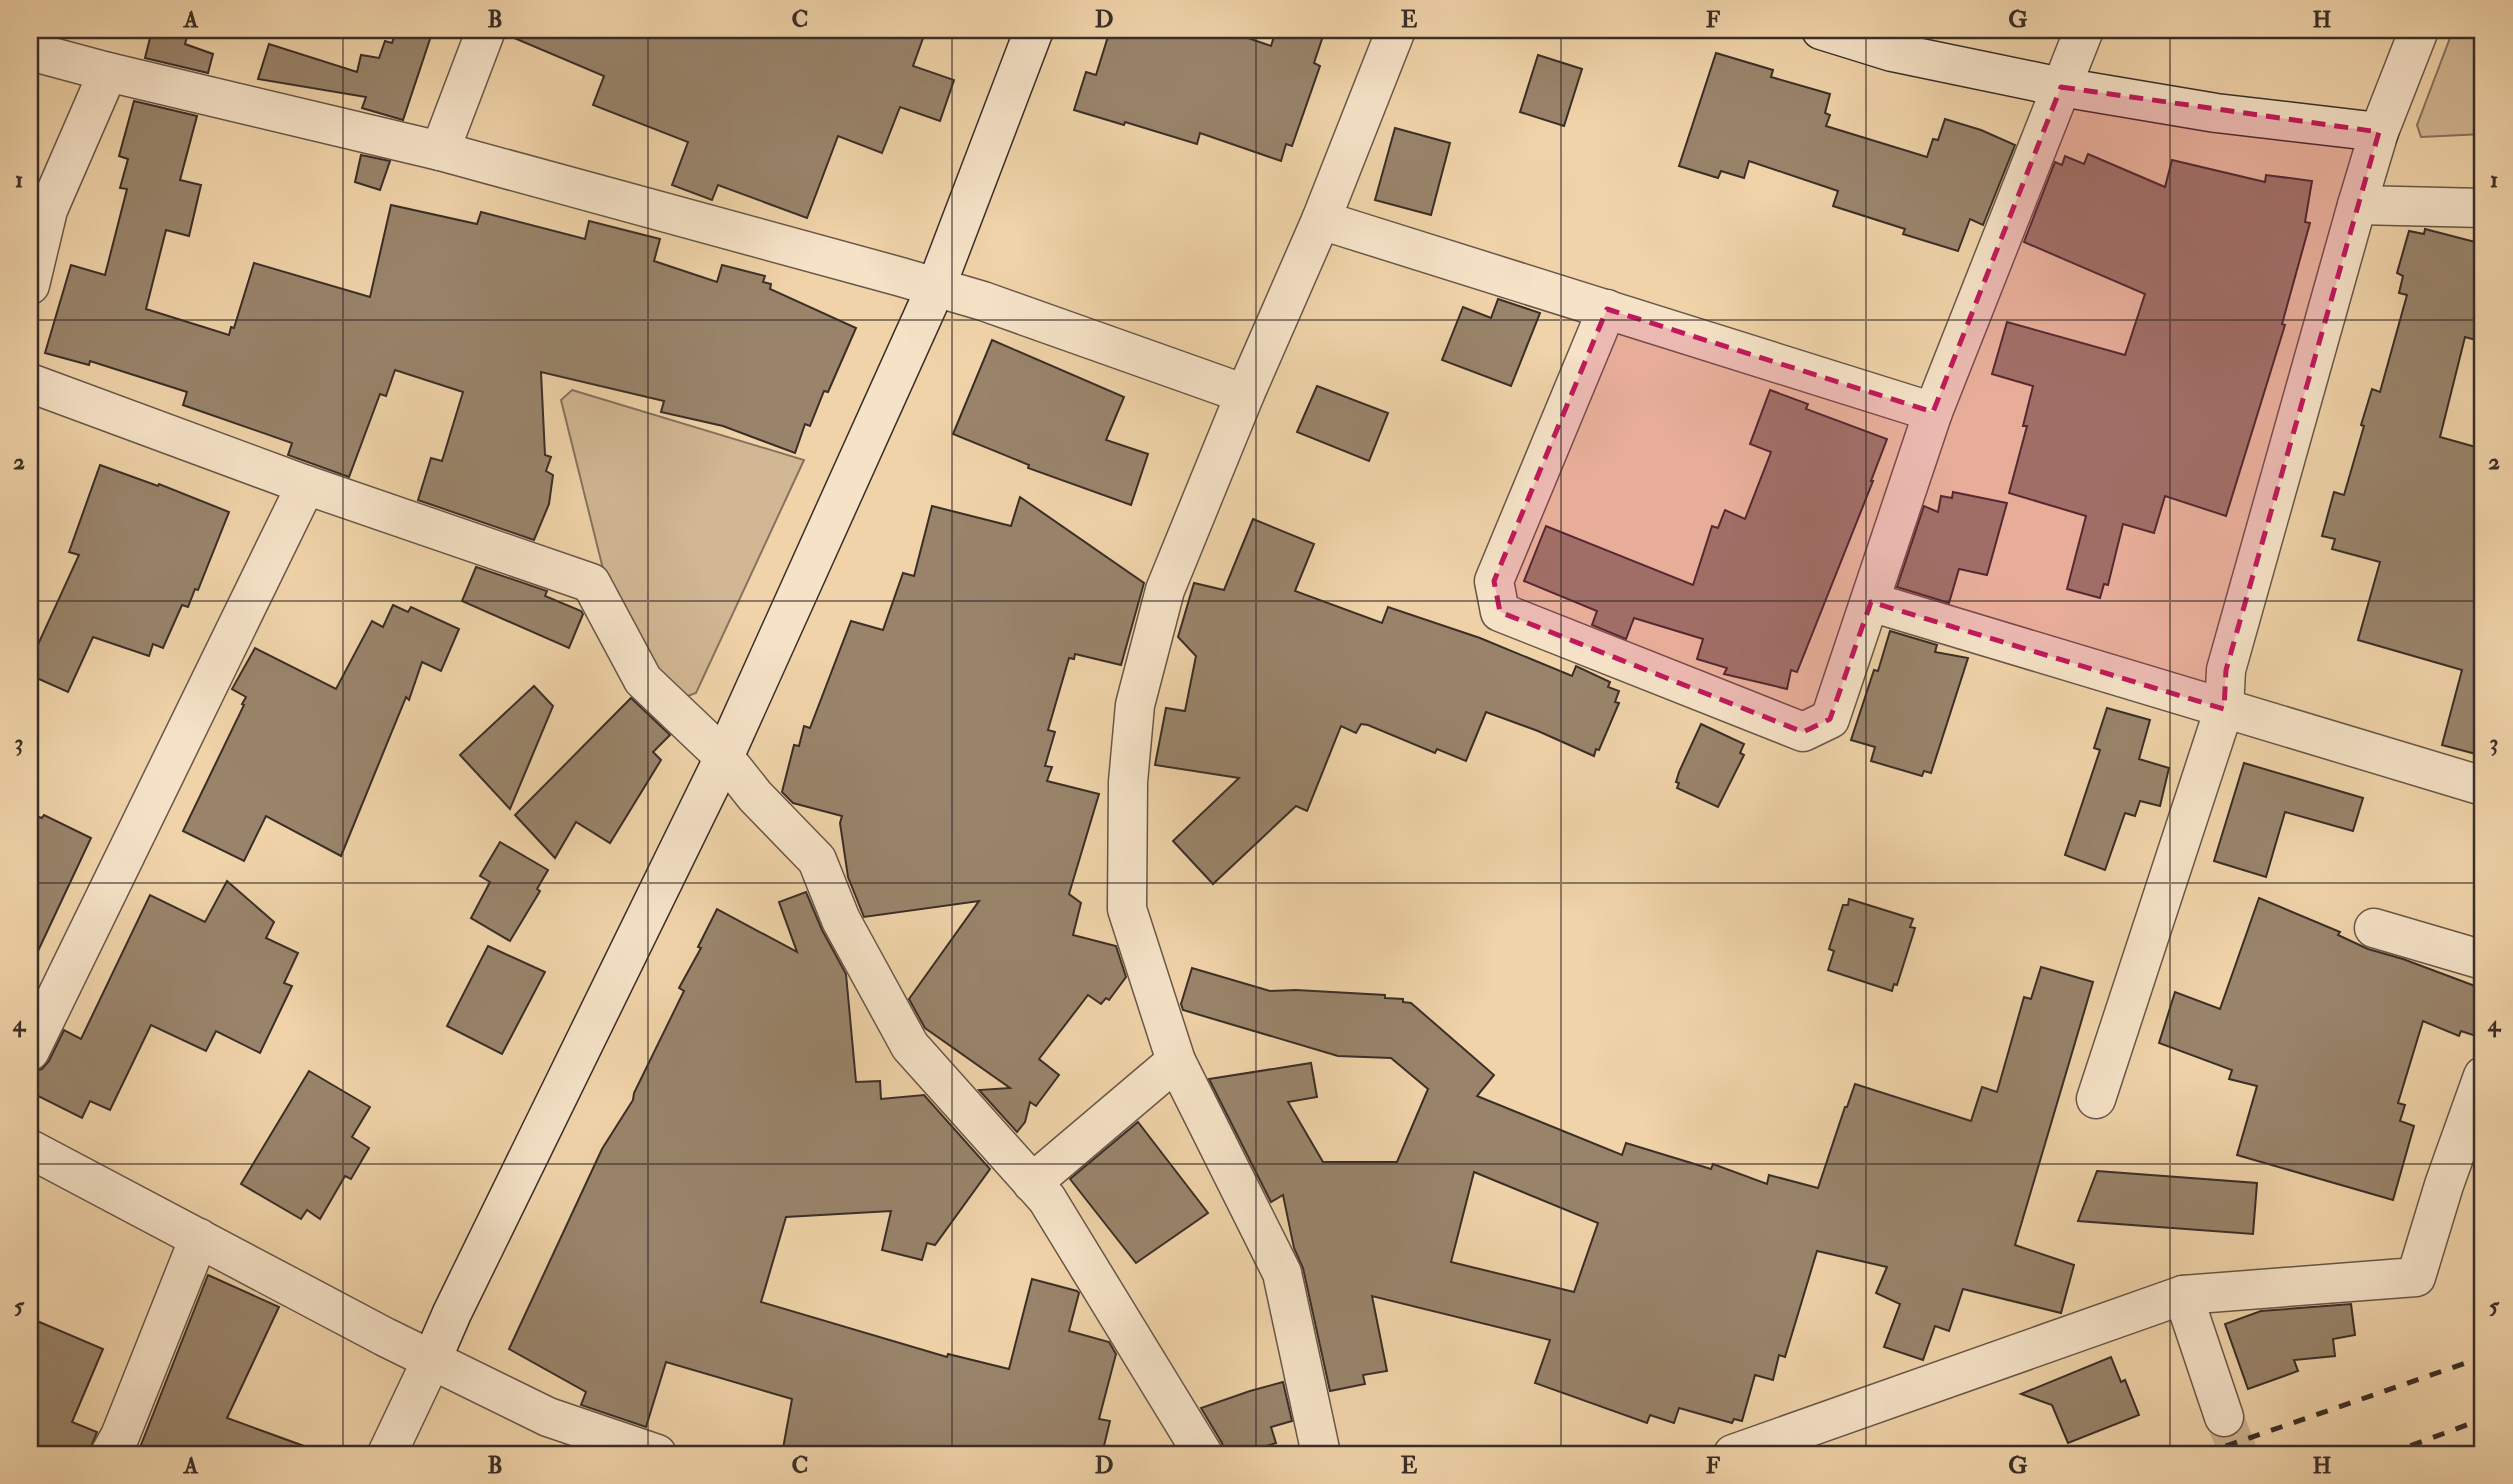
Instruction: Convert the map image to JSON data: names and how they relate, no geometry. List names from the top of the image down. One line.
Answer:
{"grid":{"columns":["A","B","C","D","E","F","G","H"],"rows":["1","2","3","4","5"]}}
